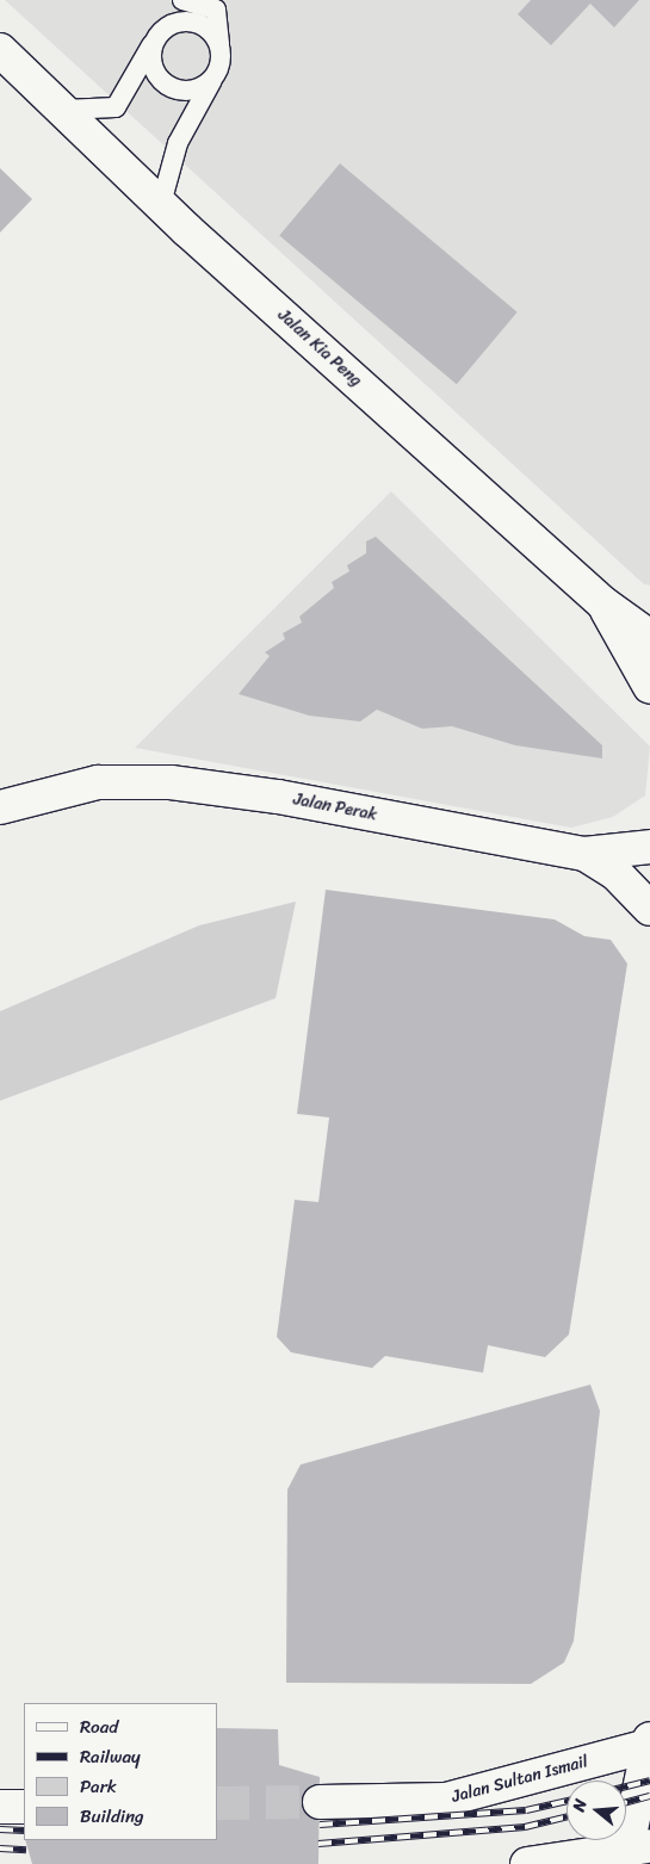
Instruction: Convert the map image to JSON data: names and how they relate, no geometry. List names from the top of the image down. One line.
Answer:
{"streets":{"street":["Jalan Kia Peng","Jalan Perak","Jalan Sultan Ismail"]},"legend":["Road","Railway","Park","Building"],"north":"left"}
